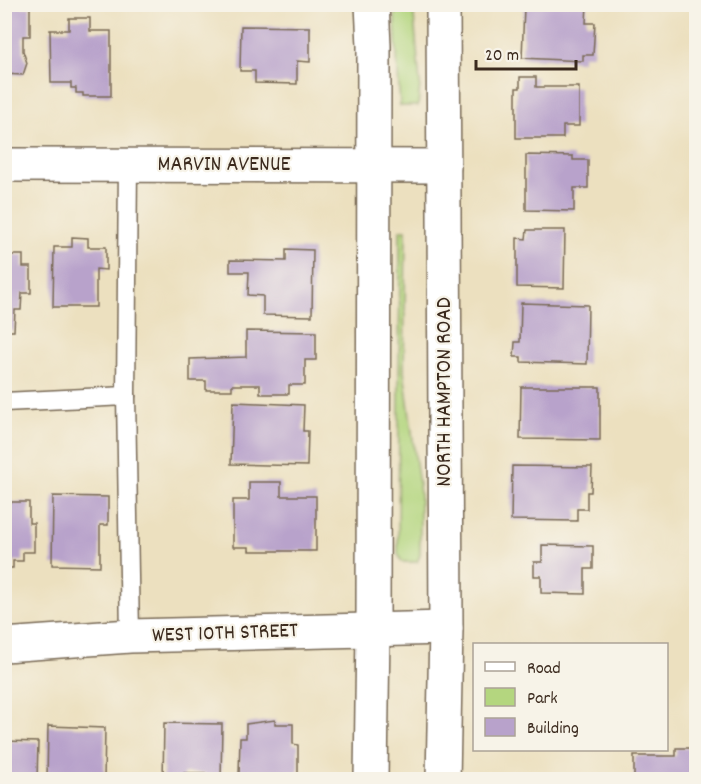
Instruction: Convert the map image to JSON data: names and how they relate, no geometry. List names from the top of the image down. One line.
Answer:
{"streets":{"main road":["MARVIN AVENUE","NORTH HAMPTON ROAD","WEST 10TH STREET"]},"crossings":[["MARVIN AVENUE","NORTH HAMPTON ROAD"],["NORTH HAMPTON ROAD","WEST 10TH STREET"]],"legend":["Road","Park","Building"],"scale_bar":"20 m"}
